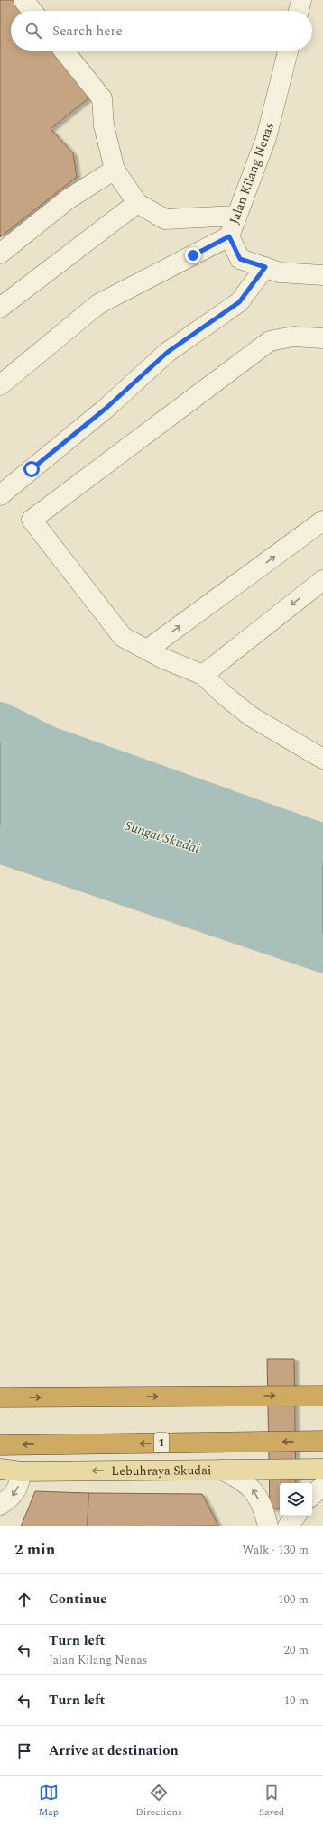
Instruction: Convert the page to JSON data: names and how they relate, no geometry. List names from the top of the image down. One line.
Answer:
{"streets":{"highway":["1","Lebuhraya Skudai"],"street":["Jalan Kilang Nenas"]},"water":["Sungai Skudai"],"page":{"search":"Search here","heading":["2 min","Walk · 130 m"],"list":[["Continue","100 m"],["Turn left","Jalan Kilang Nenas","20 m"],["Turn left","10 m"],"Arrive at destination"],"nav":["Map","Directions","Saved"]}}
